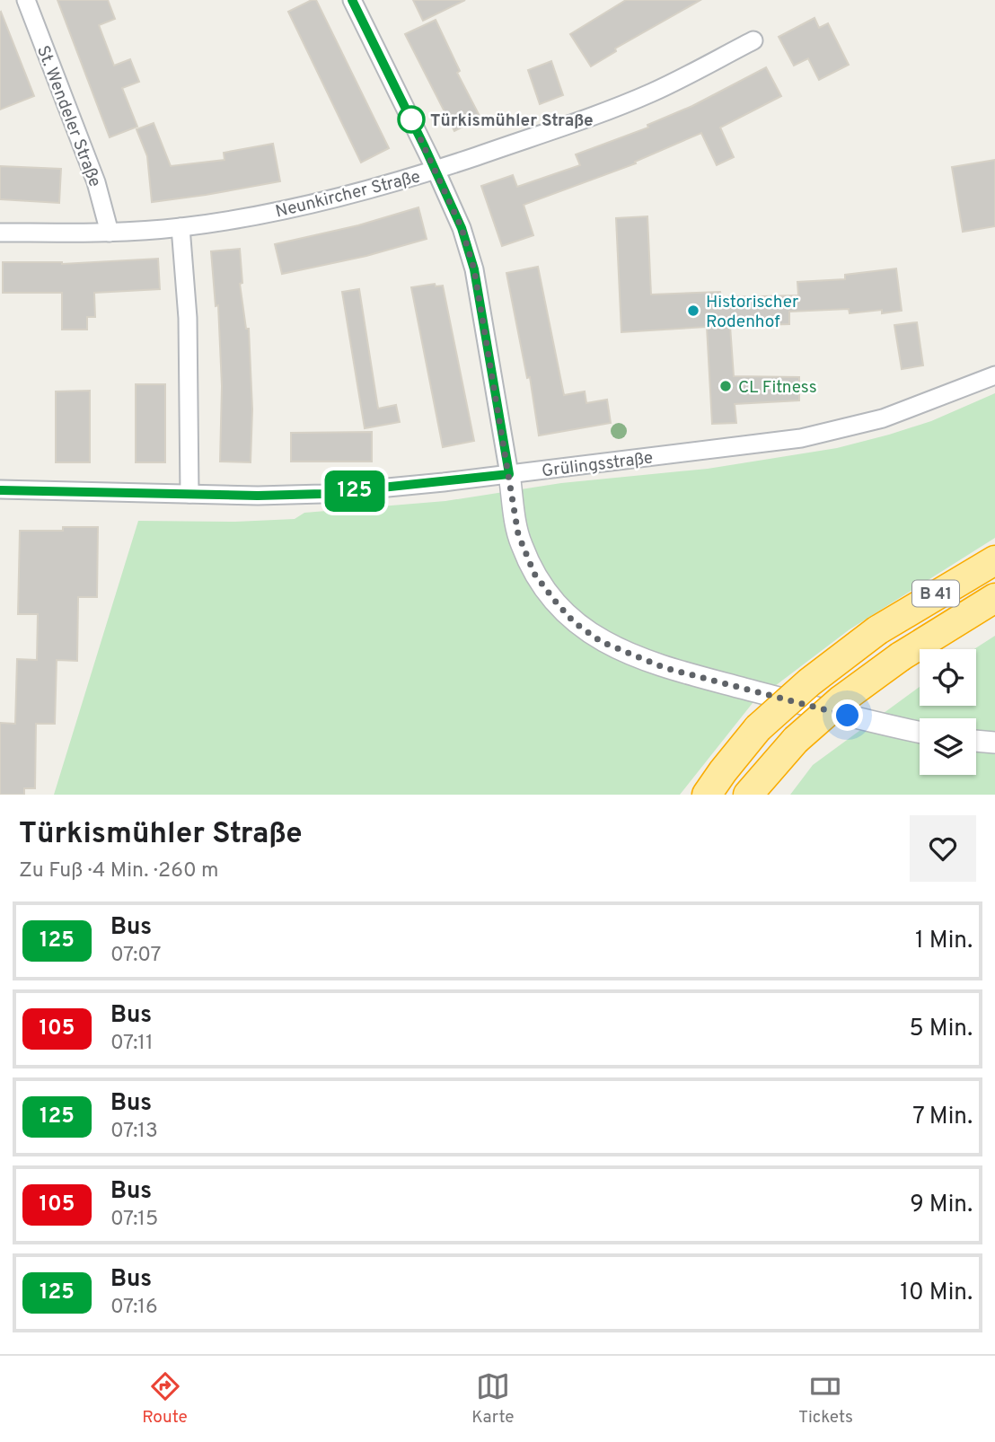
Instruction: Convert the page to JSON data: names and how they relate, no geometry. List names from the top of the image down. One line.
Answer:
{"streets":{"highway":["B 41"],"street":["St. Wendeler Straße","Neunkircher Straße","Grülingsstraße"]},"crossings":[["St. Wendeler Straße","Neunkircher Straße"]],"places":["Türkismühler Straße","Historischer Rodenhof","CL Fitness"],"lines":["bus line 125"],"page":{"on_map":"125","heading":["Türkismühler Straße","Zu Fuß · 4 Min. · 260 m"],"list":[{"mark":"125","name":"Bus","note":"07:07","value":"1 Min."},{"mark":"105","name":"Bus","note":"07:11","value":"5 Min."},{"mark":"125","name":"Bus","note":"07:13","value":"7 Min."},{"mark":"105","name":"Bus","note":"07:15","value":"9 Min."},{"mark":"125","name":"Bus","note":"07:16","value":"10 Min."}],"tabs":["Route","Karte","Tickets"]}}
